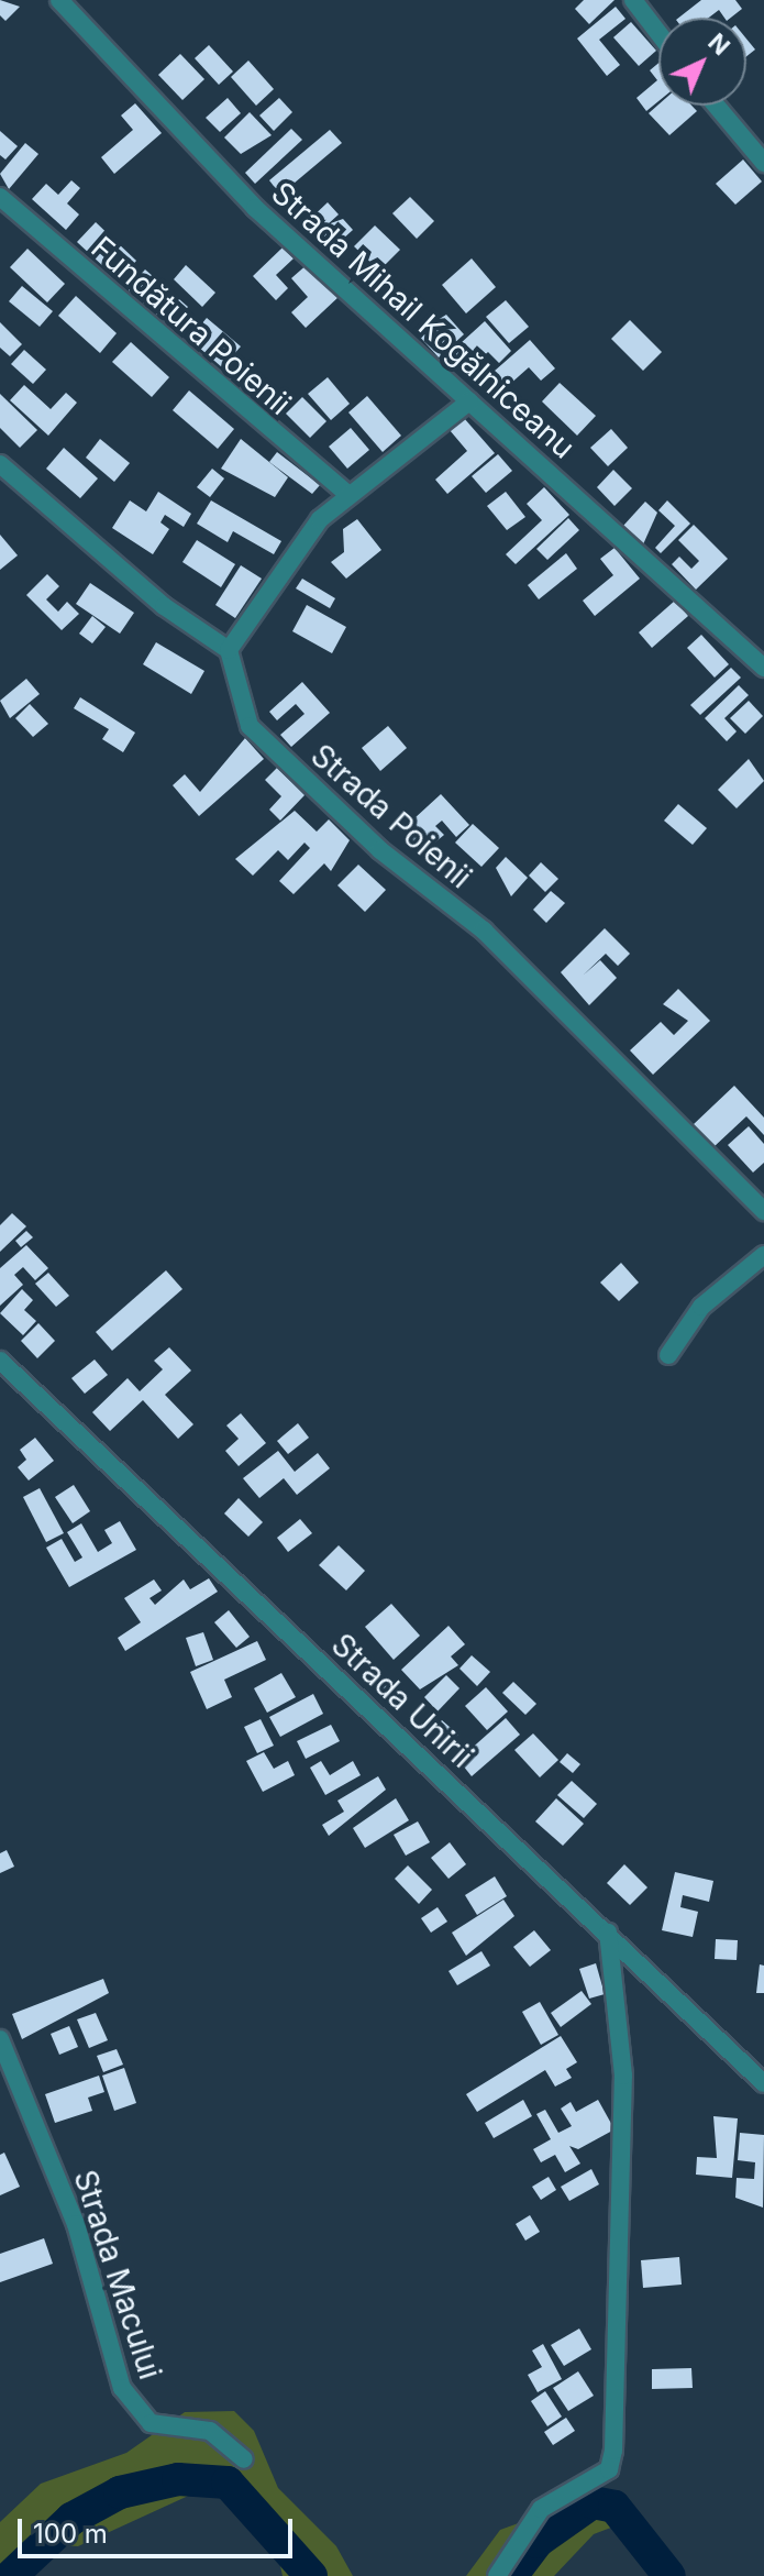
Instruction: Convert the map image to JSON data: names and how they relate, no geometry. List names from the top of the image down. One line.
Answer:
{"streets":{"street":["Strada Mihail Kogălniceanu","Fundătura Poienii","Strada Poienii","Strada Unirii","Strada Macului"]},"scale_bar":"100 m","north":"top right"}
